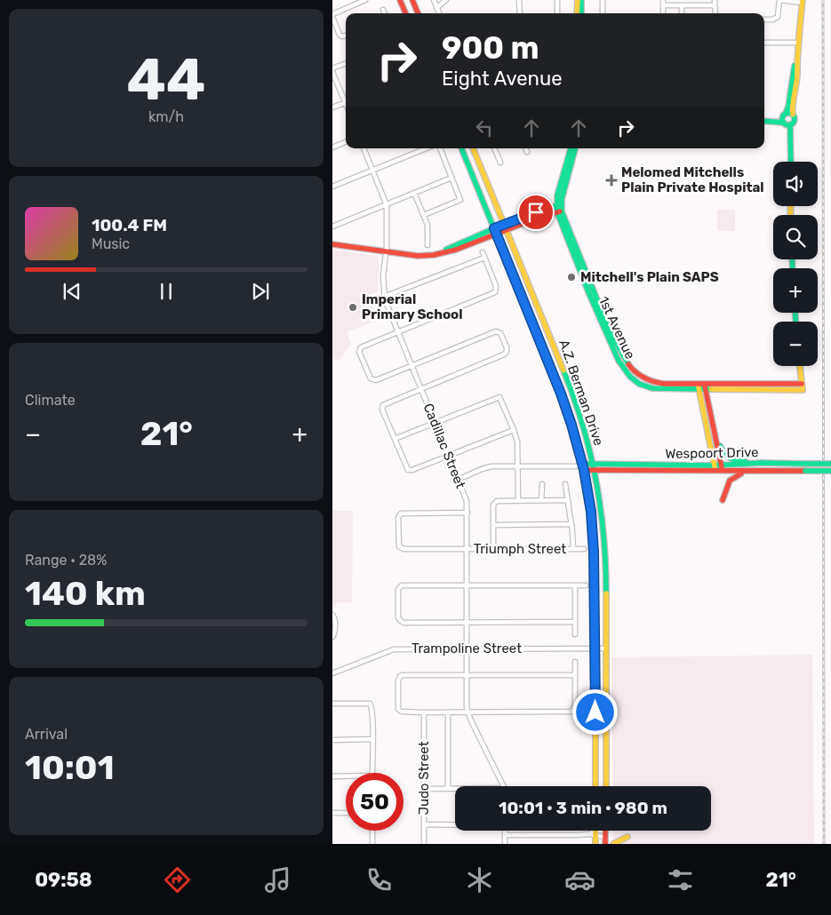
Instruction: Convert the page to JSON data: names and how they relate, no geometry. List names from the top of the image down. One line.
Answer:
{"streets":{"main road":["1st Avenue","A.Z. Berman Drive","Wespoort Drive"],"street":["Cadillac Street","Triumph Street","Trampoline Street","Judo Street"]},"crossings":[["A.Z. Berman Drive","Wespoort Drive"],["A.Z. Berman Drive","Trampoline Street"],["Cadillac Street","Triumph Street"],["Cadillac Street","Trampoline Street"]],"places":{"health":["Melomed Mitchells Plain Private Hospital"],"other":["Mitchell's Plain SAPS","Imperial Primary School"]},"page":{"tile":[["44","km/h"],"Climate",["Range · 28%","140 km"],["Arrival","10:01"]],"turn":["900 m","Eight Avenue"],"map_buttons":["+","−"],"song":["100.4 FM","Music"],"heat":["−","21°","+"],"limit":"50","trip":"10:01 · 3 min · 980 m","tabs":["09:58","21°"]}}
